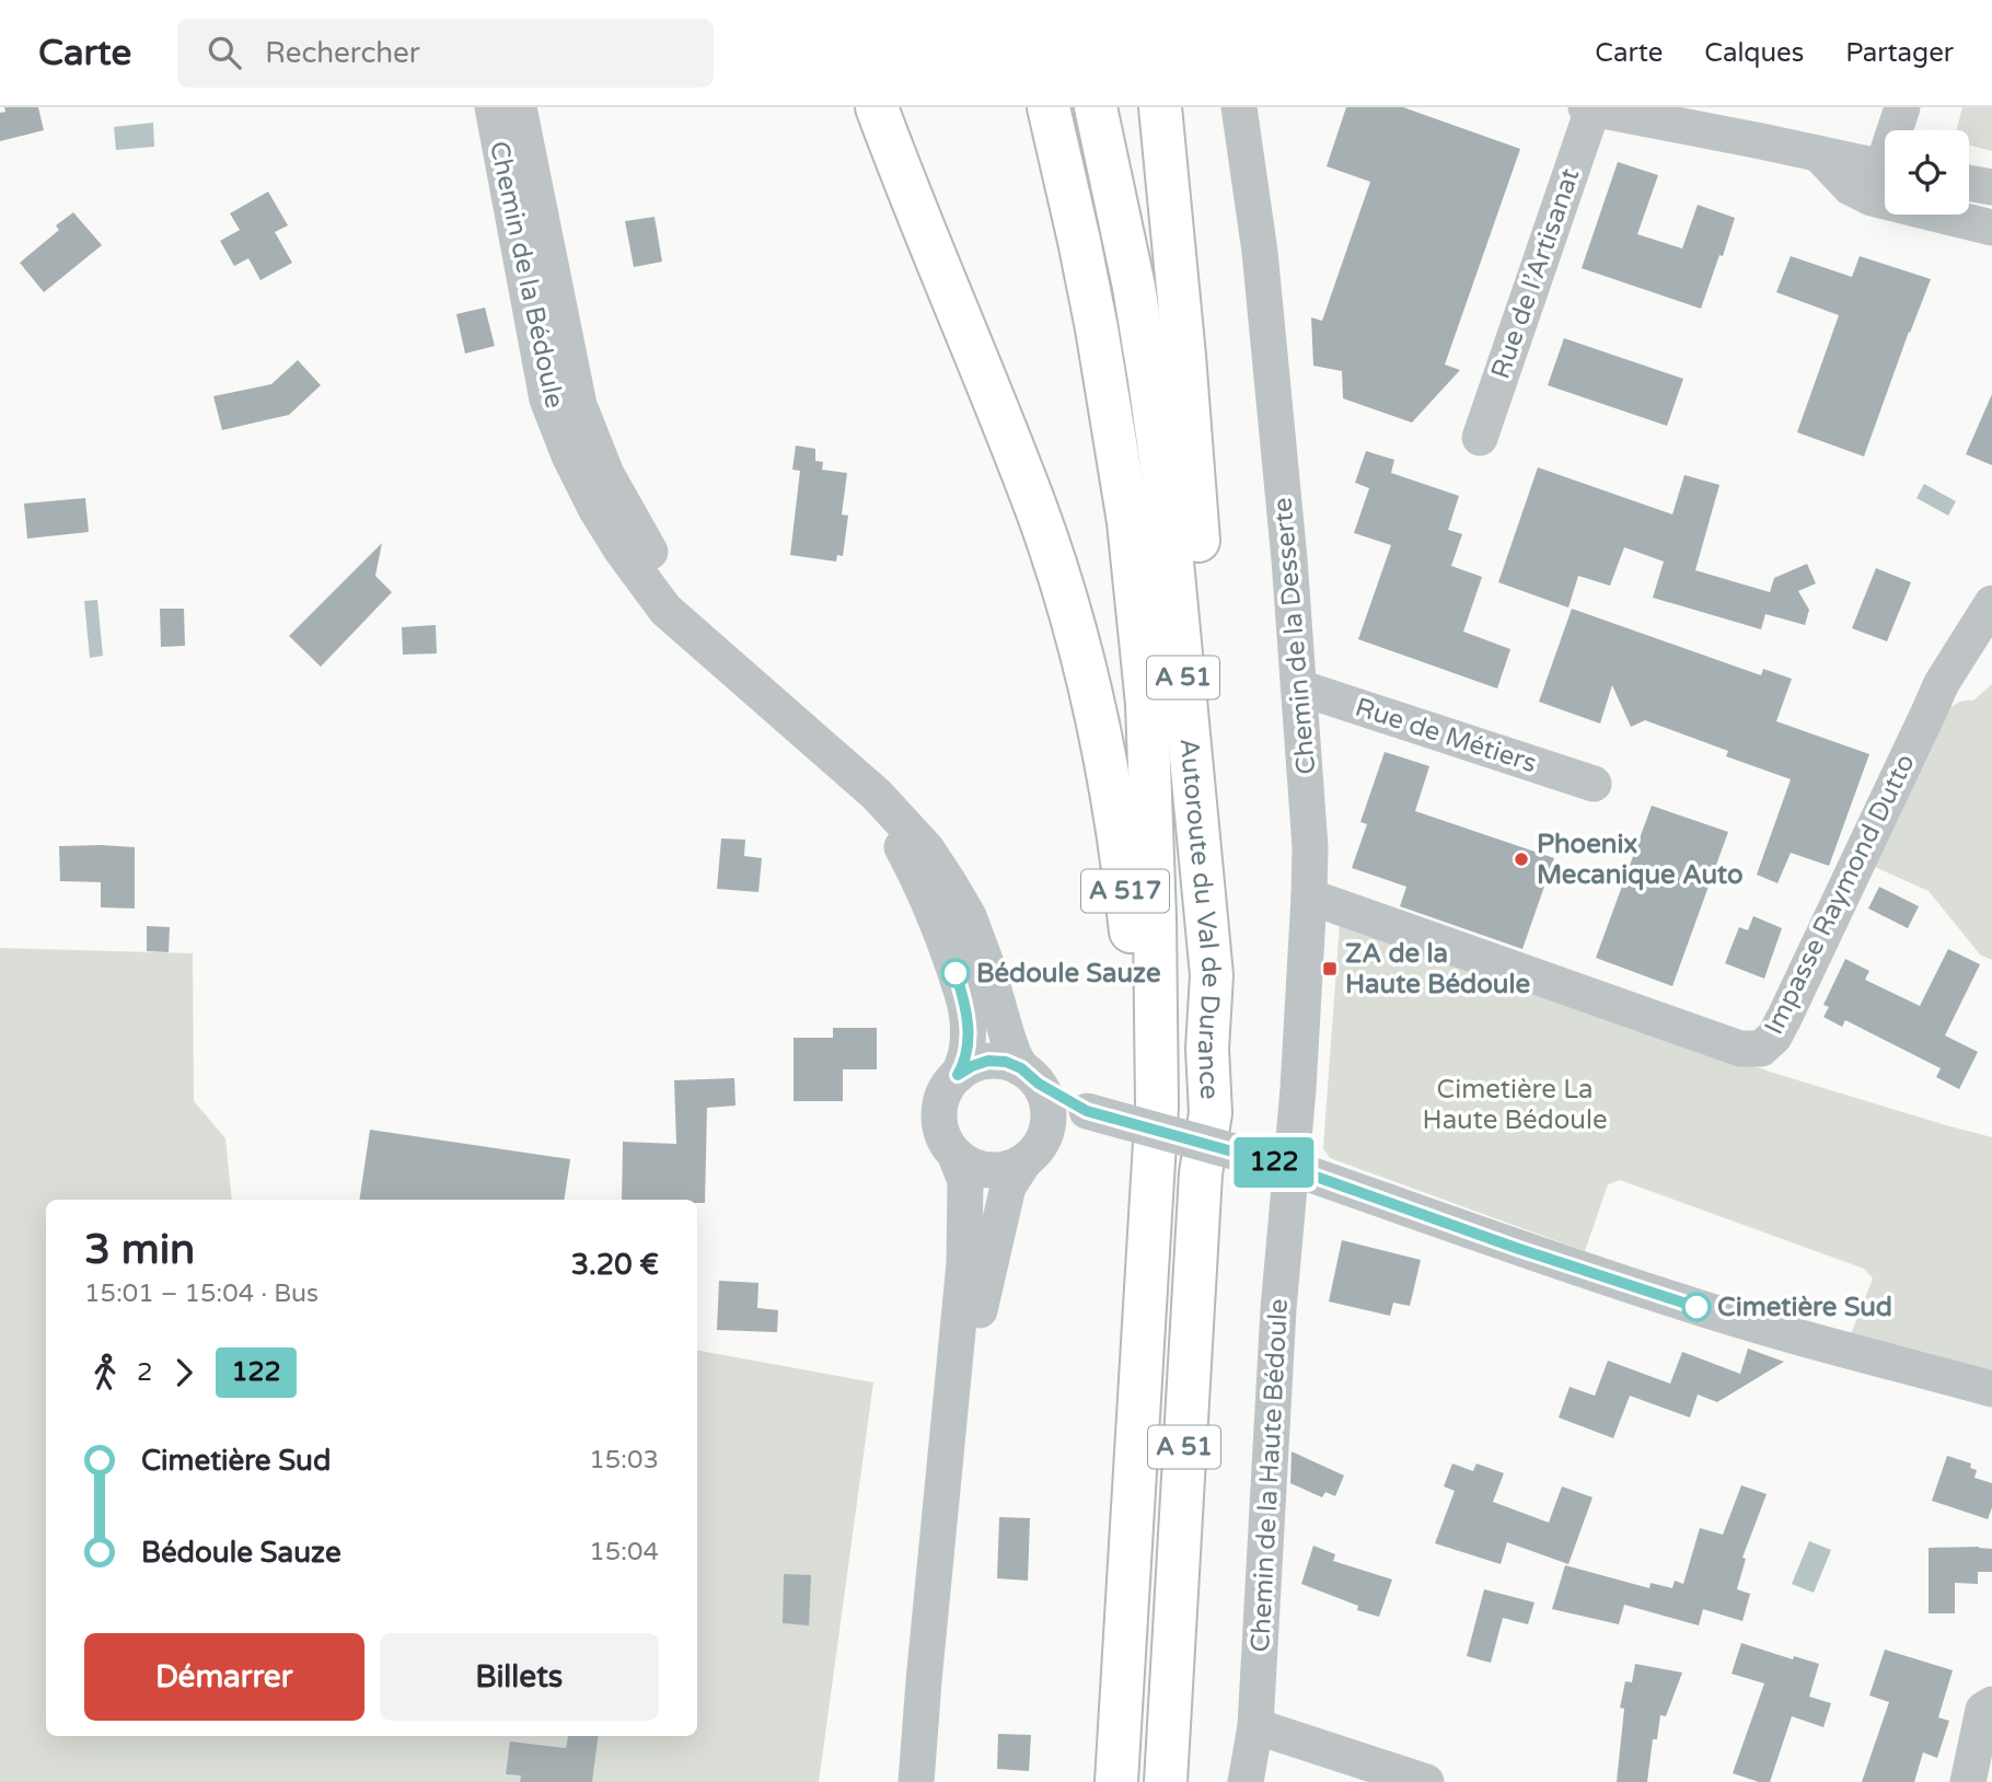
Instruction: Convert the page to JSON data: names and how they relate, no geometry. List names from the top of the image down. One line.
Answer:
{"streets":{"highway":["A 51","A 517","Autoroute du Val de Durance"],"street":["Rue de l’Artisanat","Chemin de la Bédoule","Chemin de la Desserte","Rue de Métiers","Impasse Raymond Dutto","Chemin de la Haute Bédoule"]},"crossings":[["Chemin de la Desserte","Rue de Métiers"],["Chemin de la Desserte","Impasse Raymond Dutto"],["Chemin de la Desserte","Chemin de la Haute Bédoule"],["A 517","Autoroute du Val de Durance"]],"parks":["Cimetière La Haute Bédoule"],"places":{"other":["Phoenix Mecanique Auto","Bédoule Sauze","Cimetière Sud"],"transit":["ZA de la Haute Bédoule"]},"lines":["bus line 122"],"page":{"header":"Carte","search":"Rechercher","nav":["Carte","Calques","Partager"],"on_map":"122","heading":["3 min","15:01 – 15:04 · Bus","3.20 €"],"legs":["2","122"],"list":[{"name":"Cimetière Sud","value":"15:03"},{"name":"Bédoule Sauze","value":"15:04"}],"buttons":["Démarrer","Billets"]}}
